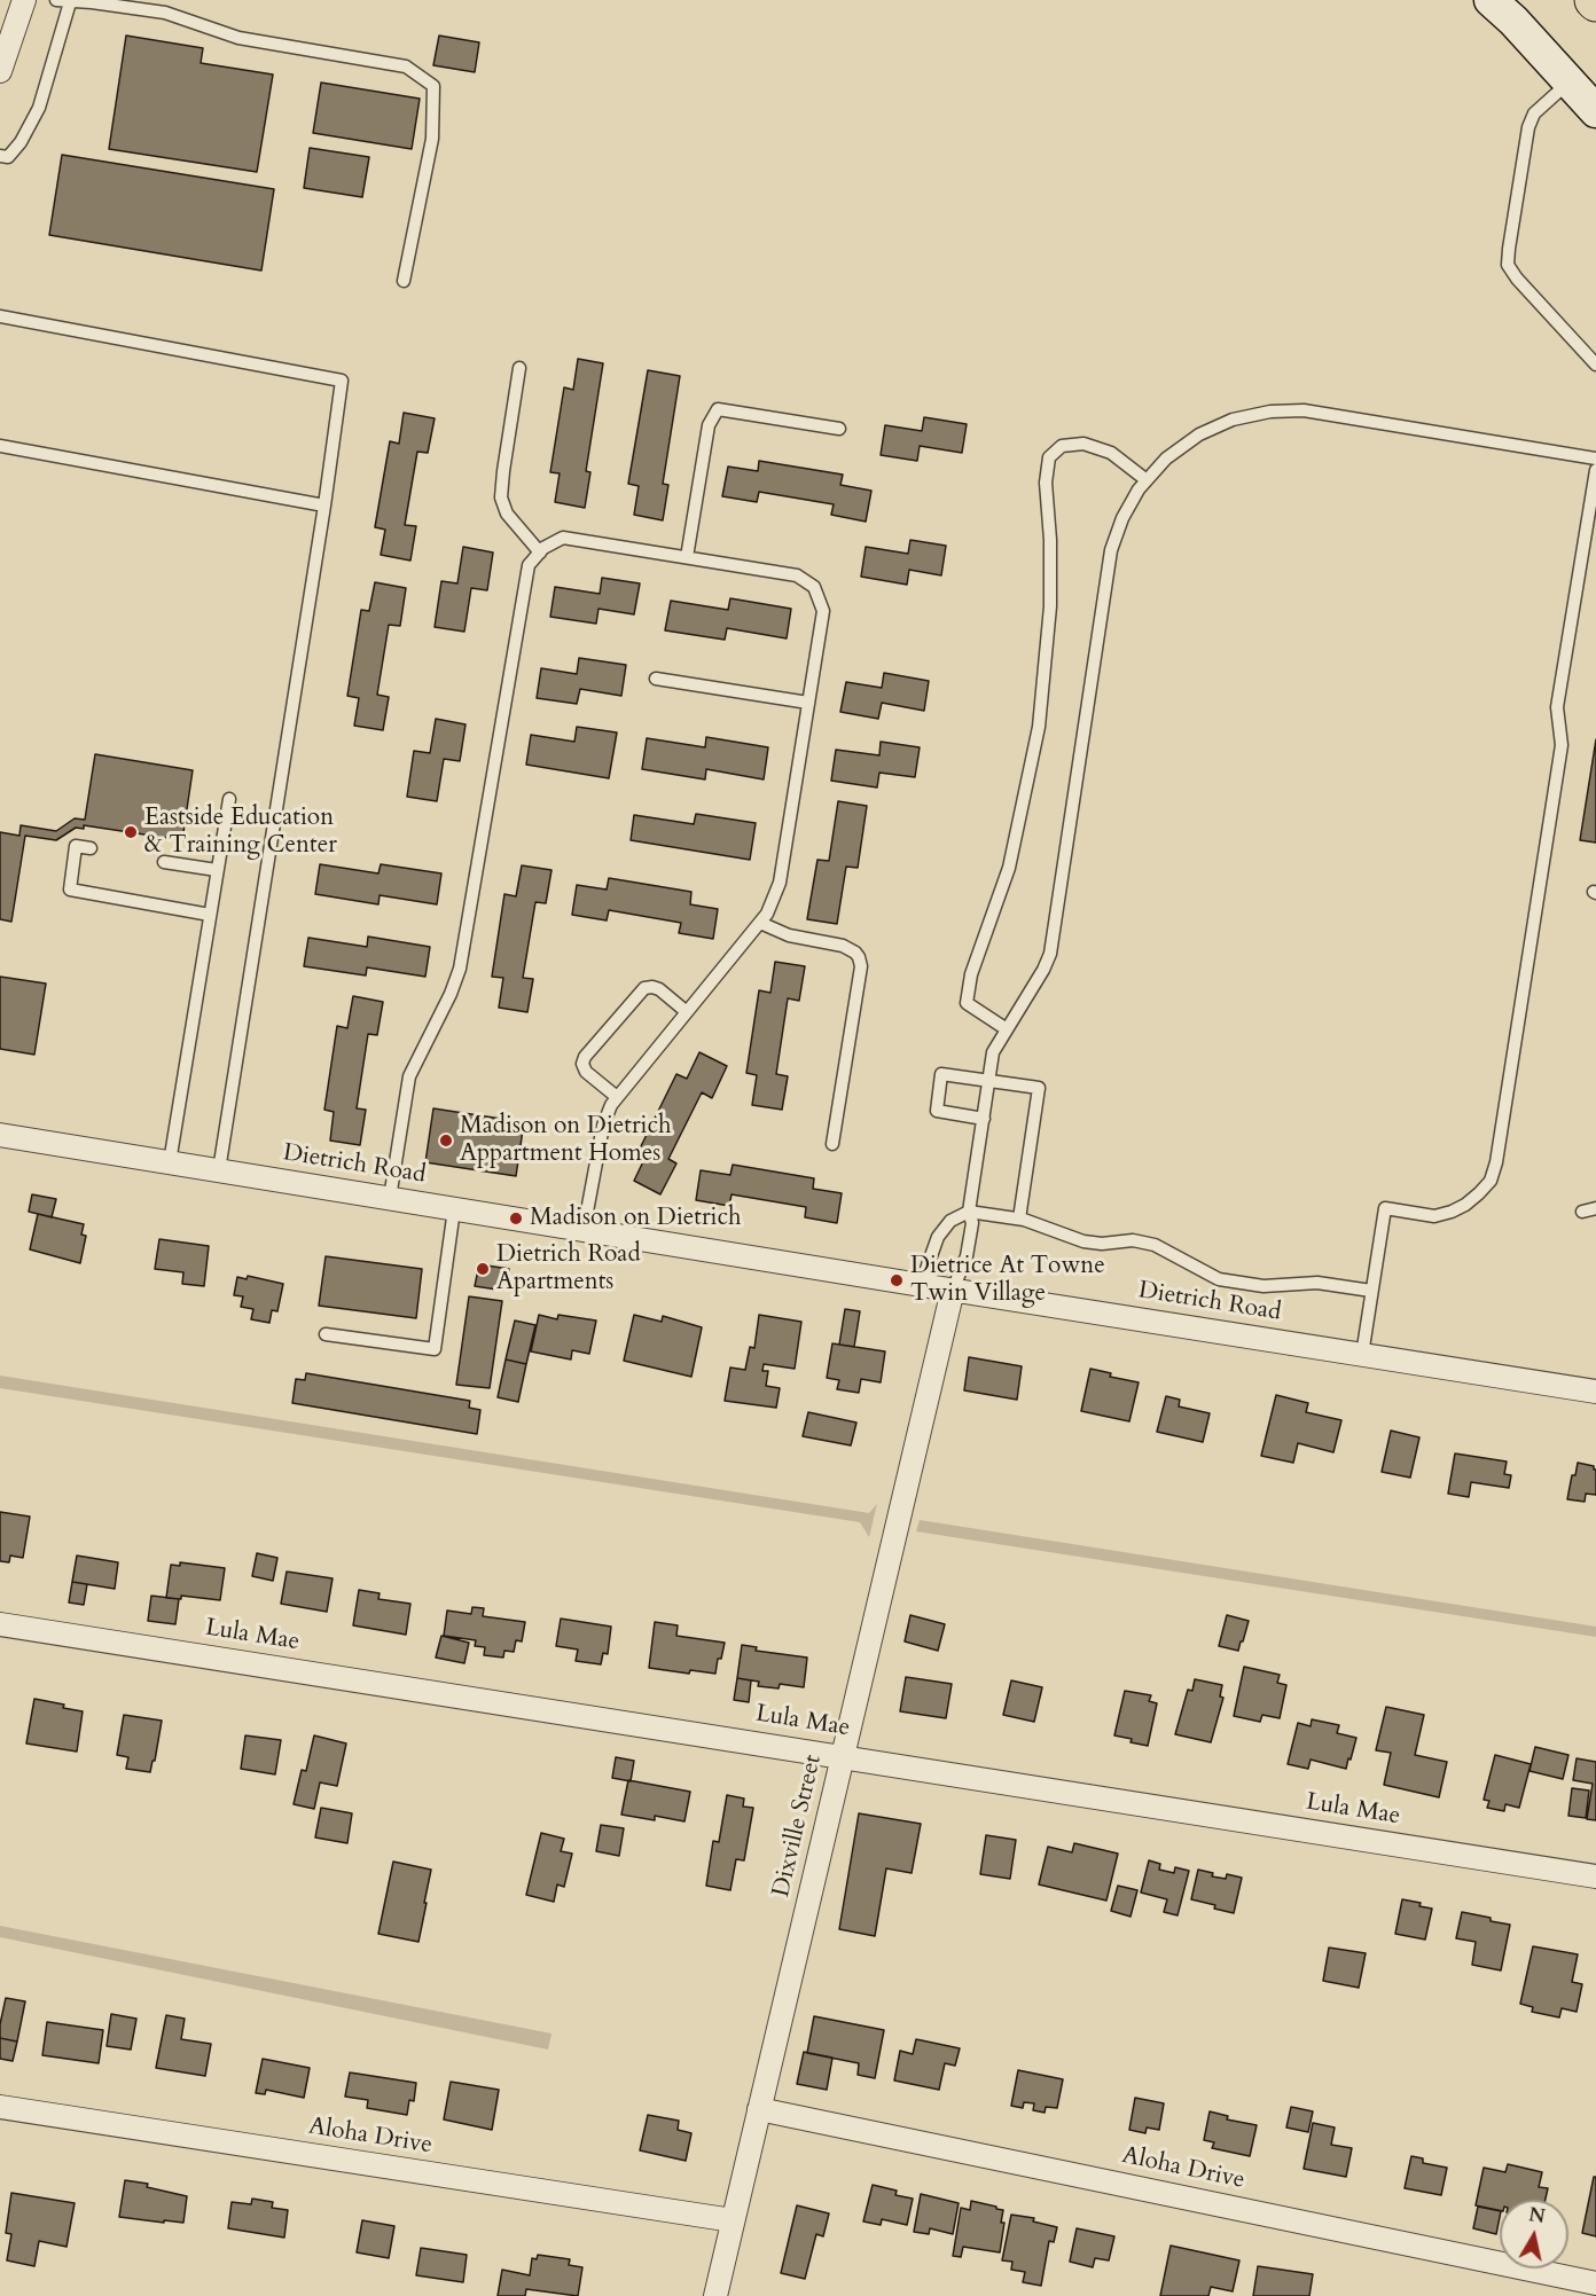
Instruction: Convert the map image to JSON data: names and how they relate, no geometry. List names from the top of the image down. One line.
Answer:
{"streets":{"street":["Dietrich Road","Lula Mae","Dixville Street","Aloha Drive"]},"crossings":[["Dietrich Road","Dixville Street"],["Lula Mae","Dixville Street"],["Dixville Street","Aloha Drive"]],"places":["Eastside Education & Training Center","Madison on Dietrich Appartment Homes","Madison on Dietrich","Dietrich Road Apartments","Dietrice At Towne Twin Village"],"north":"top"}
